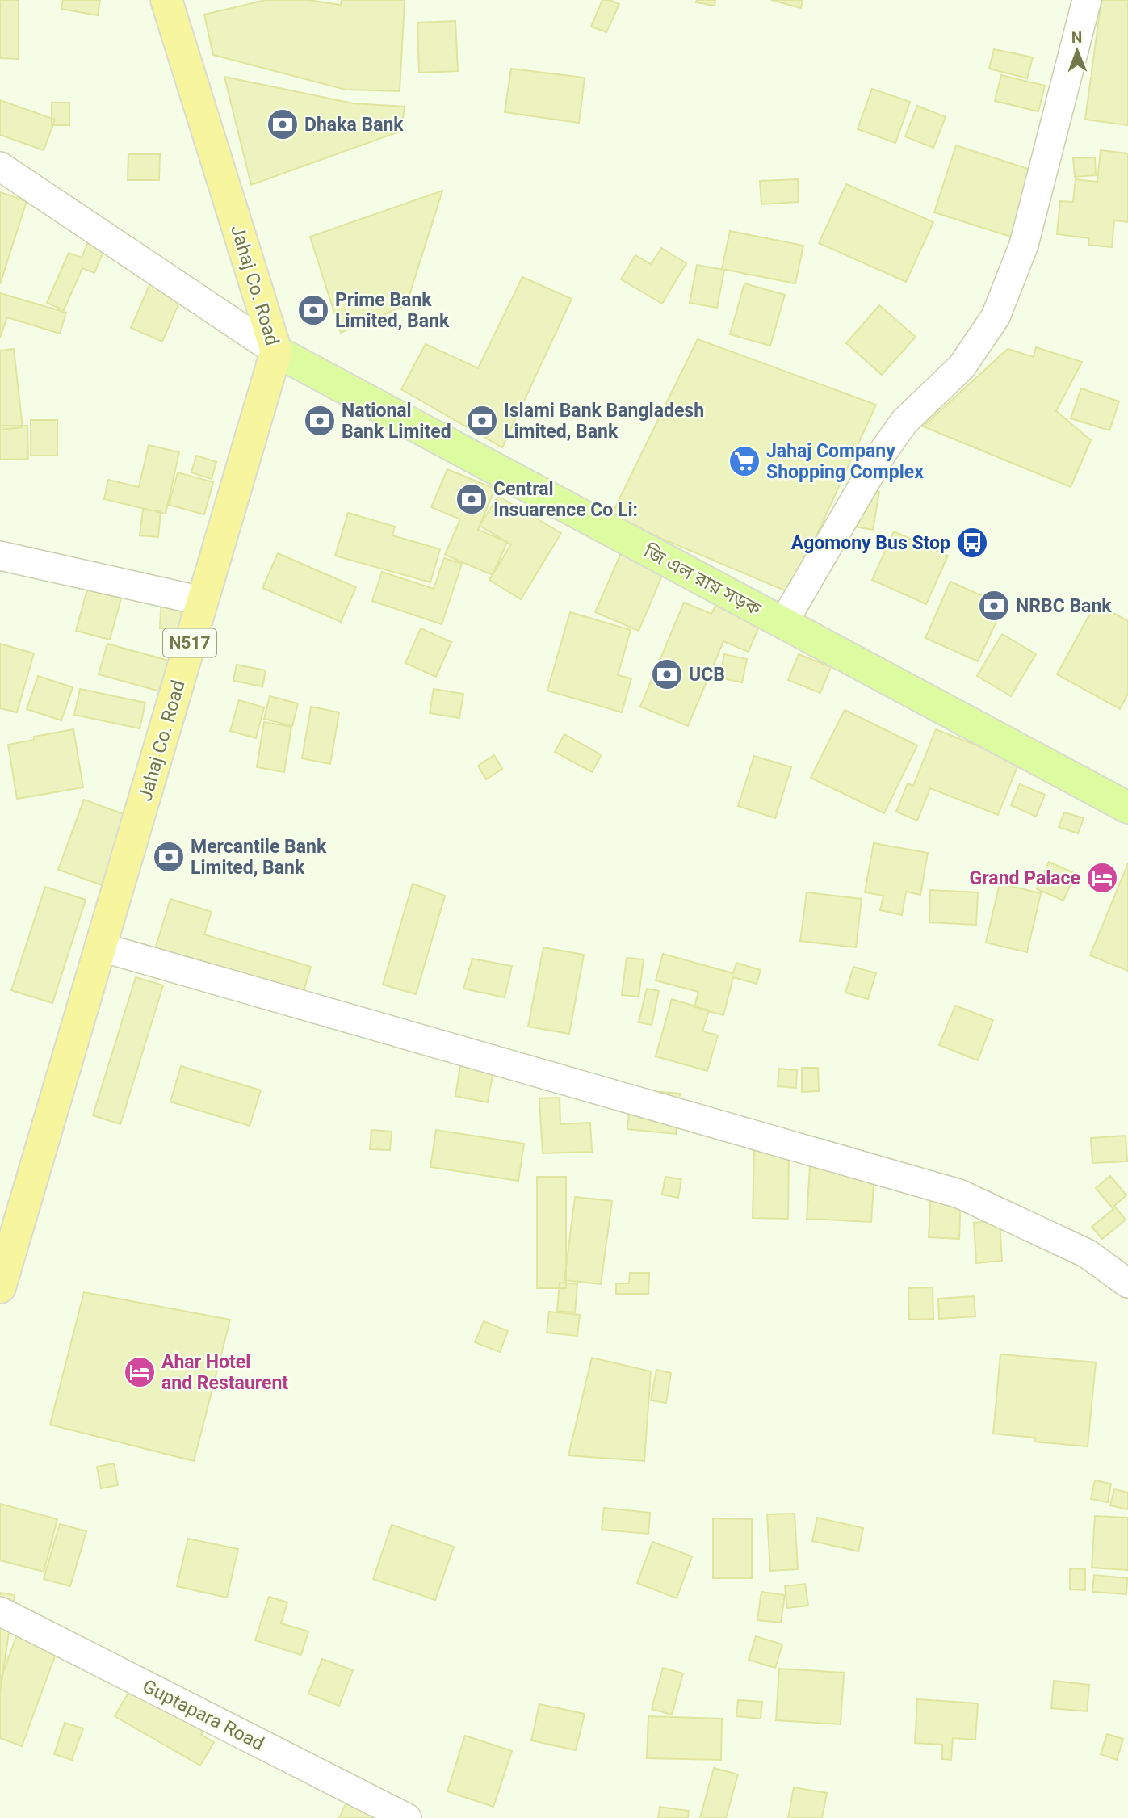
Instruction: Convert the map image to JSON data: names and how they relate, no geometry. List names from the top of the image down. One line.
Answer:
{"streets":{"highway":["Jahaj Co. Road","N517"],"main road":["জি এল রায় সড়ক"],"street":["Guptapara Road"]},"crossings":[["Jahaj Co. Road","জি এল রায় সড়ক"]],"places":{"bank":["Dhaka Bank","Prime Bank Limited, Bank","National Bank Limited","Islami Bank Bangladesh Limited, Bank","Central Insuarence Co Li:","NRBC Bank","UCB","Mercantile Bank Limited, Bank"],"supermarket":["Jahaj Company Shopping Complex"],"bus stop":["Agomony Bus Stop"],"hotel":["Grand Palace","Ahar Hotel and Restaurent"]},"north":"top"}
